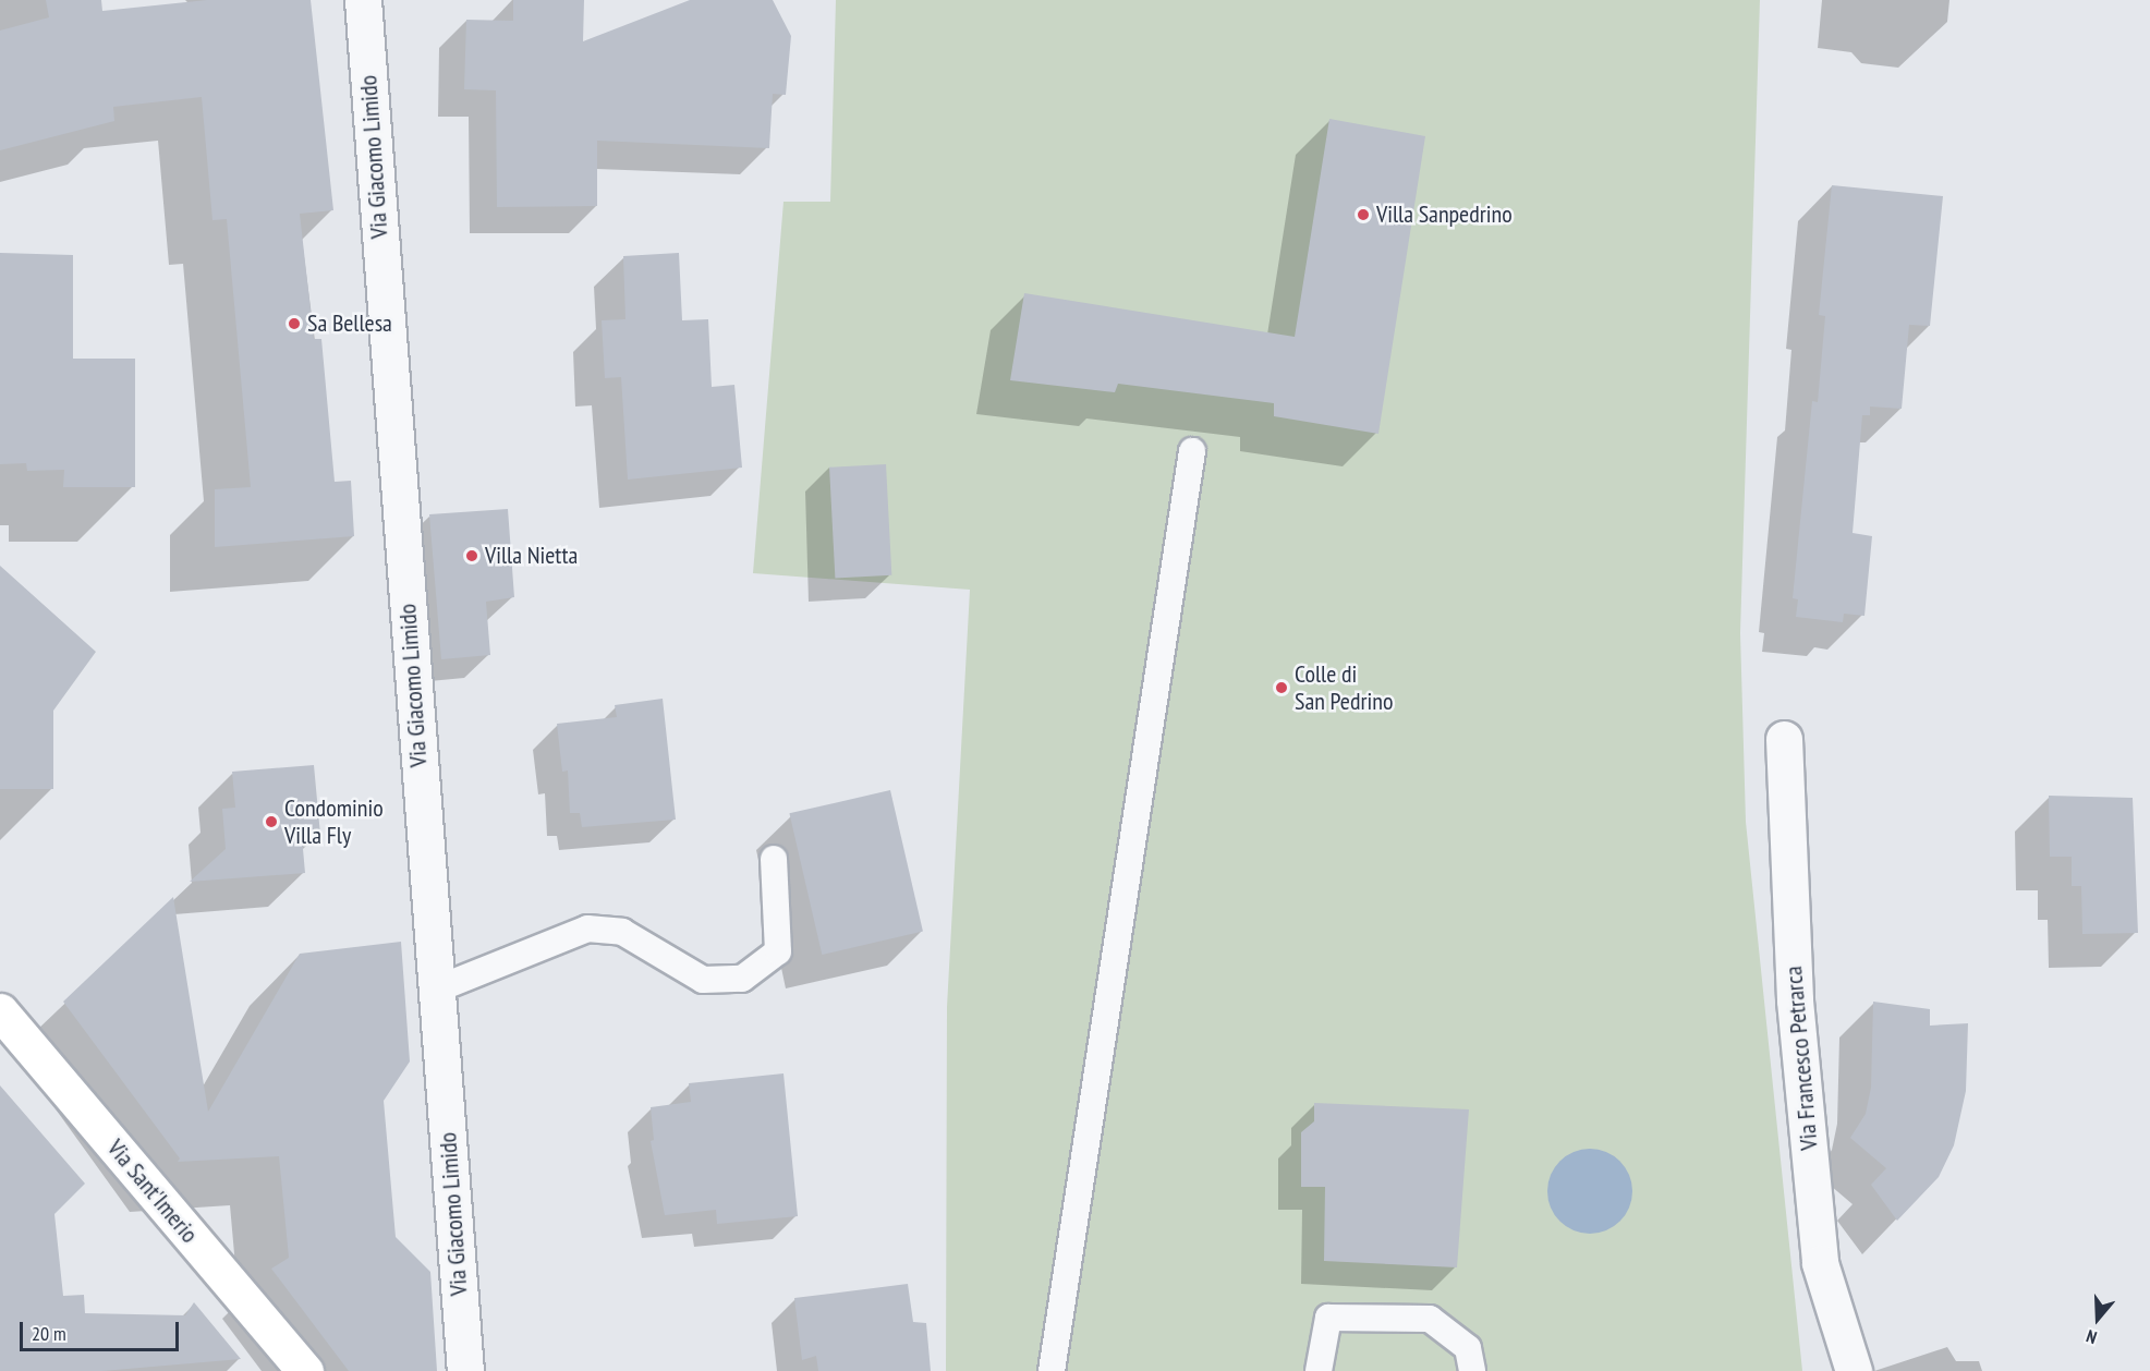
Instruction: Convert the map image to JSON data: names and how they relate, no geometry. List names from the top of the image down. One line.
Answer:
{"streets":{"street":["Via Giacomo Limido","Via Francesco Petrarca","Via Sant'Imerio"]},"places":["Villa Sanpedrino","Sa Bellesa","Villa Nietta","Colle di San Pedrino","Condominio Villa Fly"],"scale_bar":"20 m","north":"bottom"}
